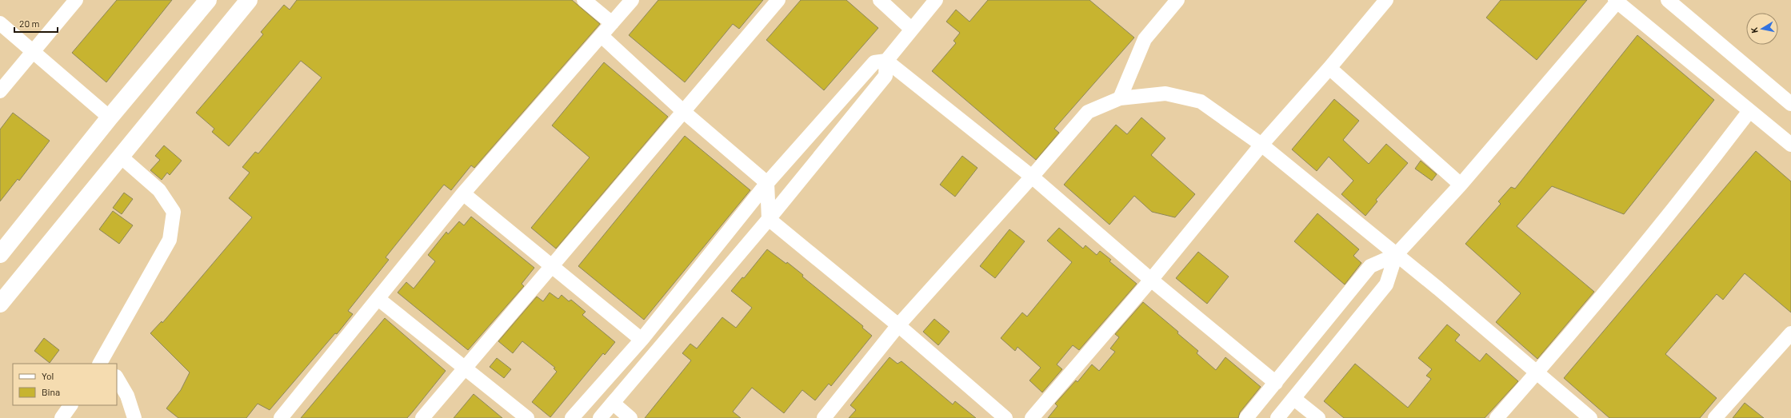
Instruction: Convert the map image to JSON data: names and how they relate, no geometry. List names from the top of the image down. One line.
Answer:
{"legend":["Yol","Bina"],"scale_bar":"20 m","north":"left"}
